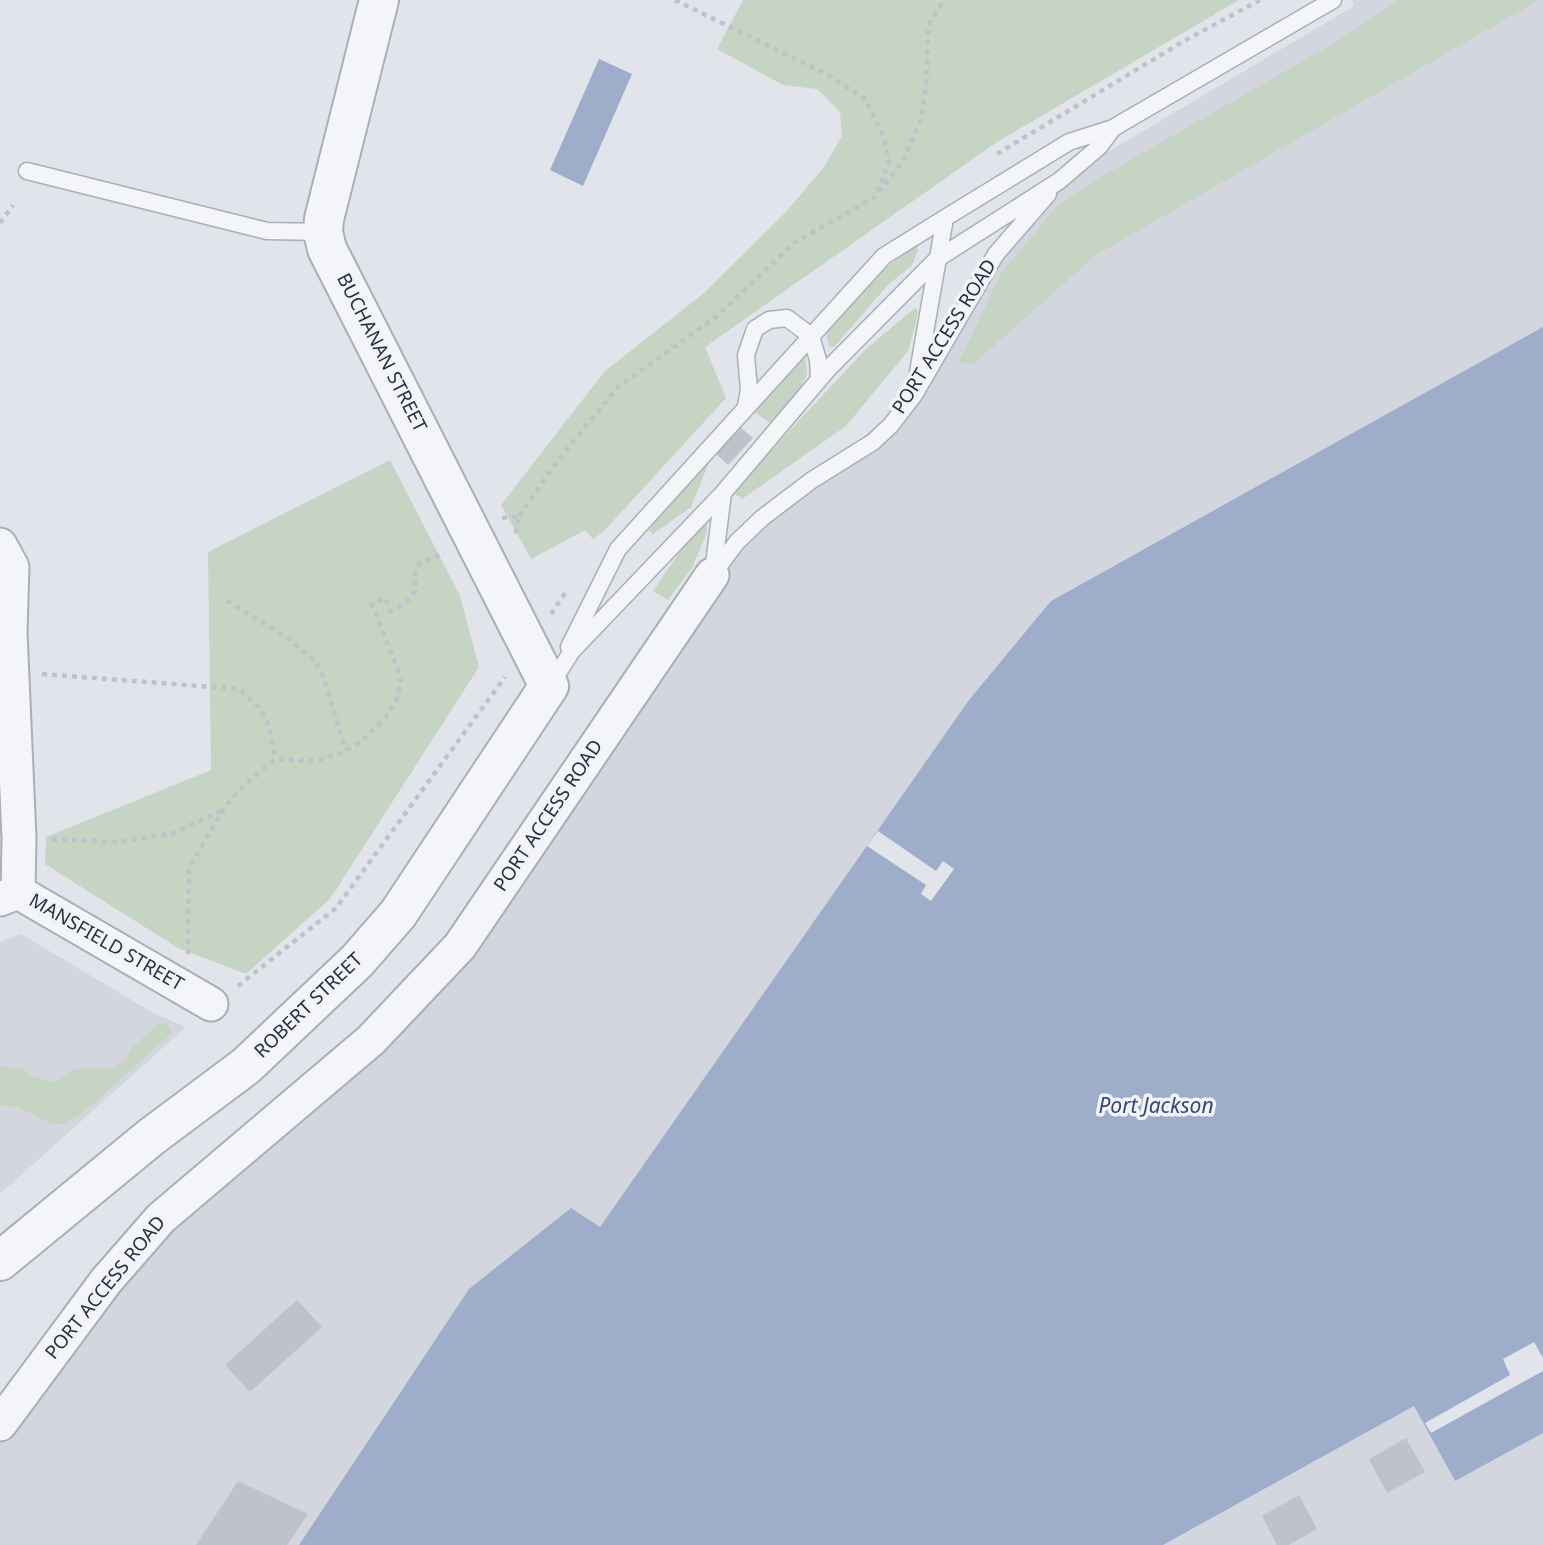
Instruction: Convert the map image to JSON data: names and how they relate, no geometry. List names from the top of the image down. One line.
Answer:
{"streets":{"street":["PORT ACCESS ROAD","BUCHANAN STREET","MANSFIELD STREET","ROBERT STREET"]},"crossings":[["BUCHANAN STREET","ROBERT STREET"]],"water":["Port Jackson"]}
